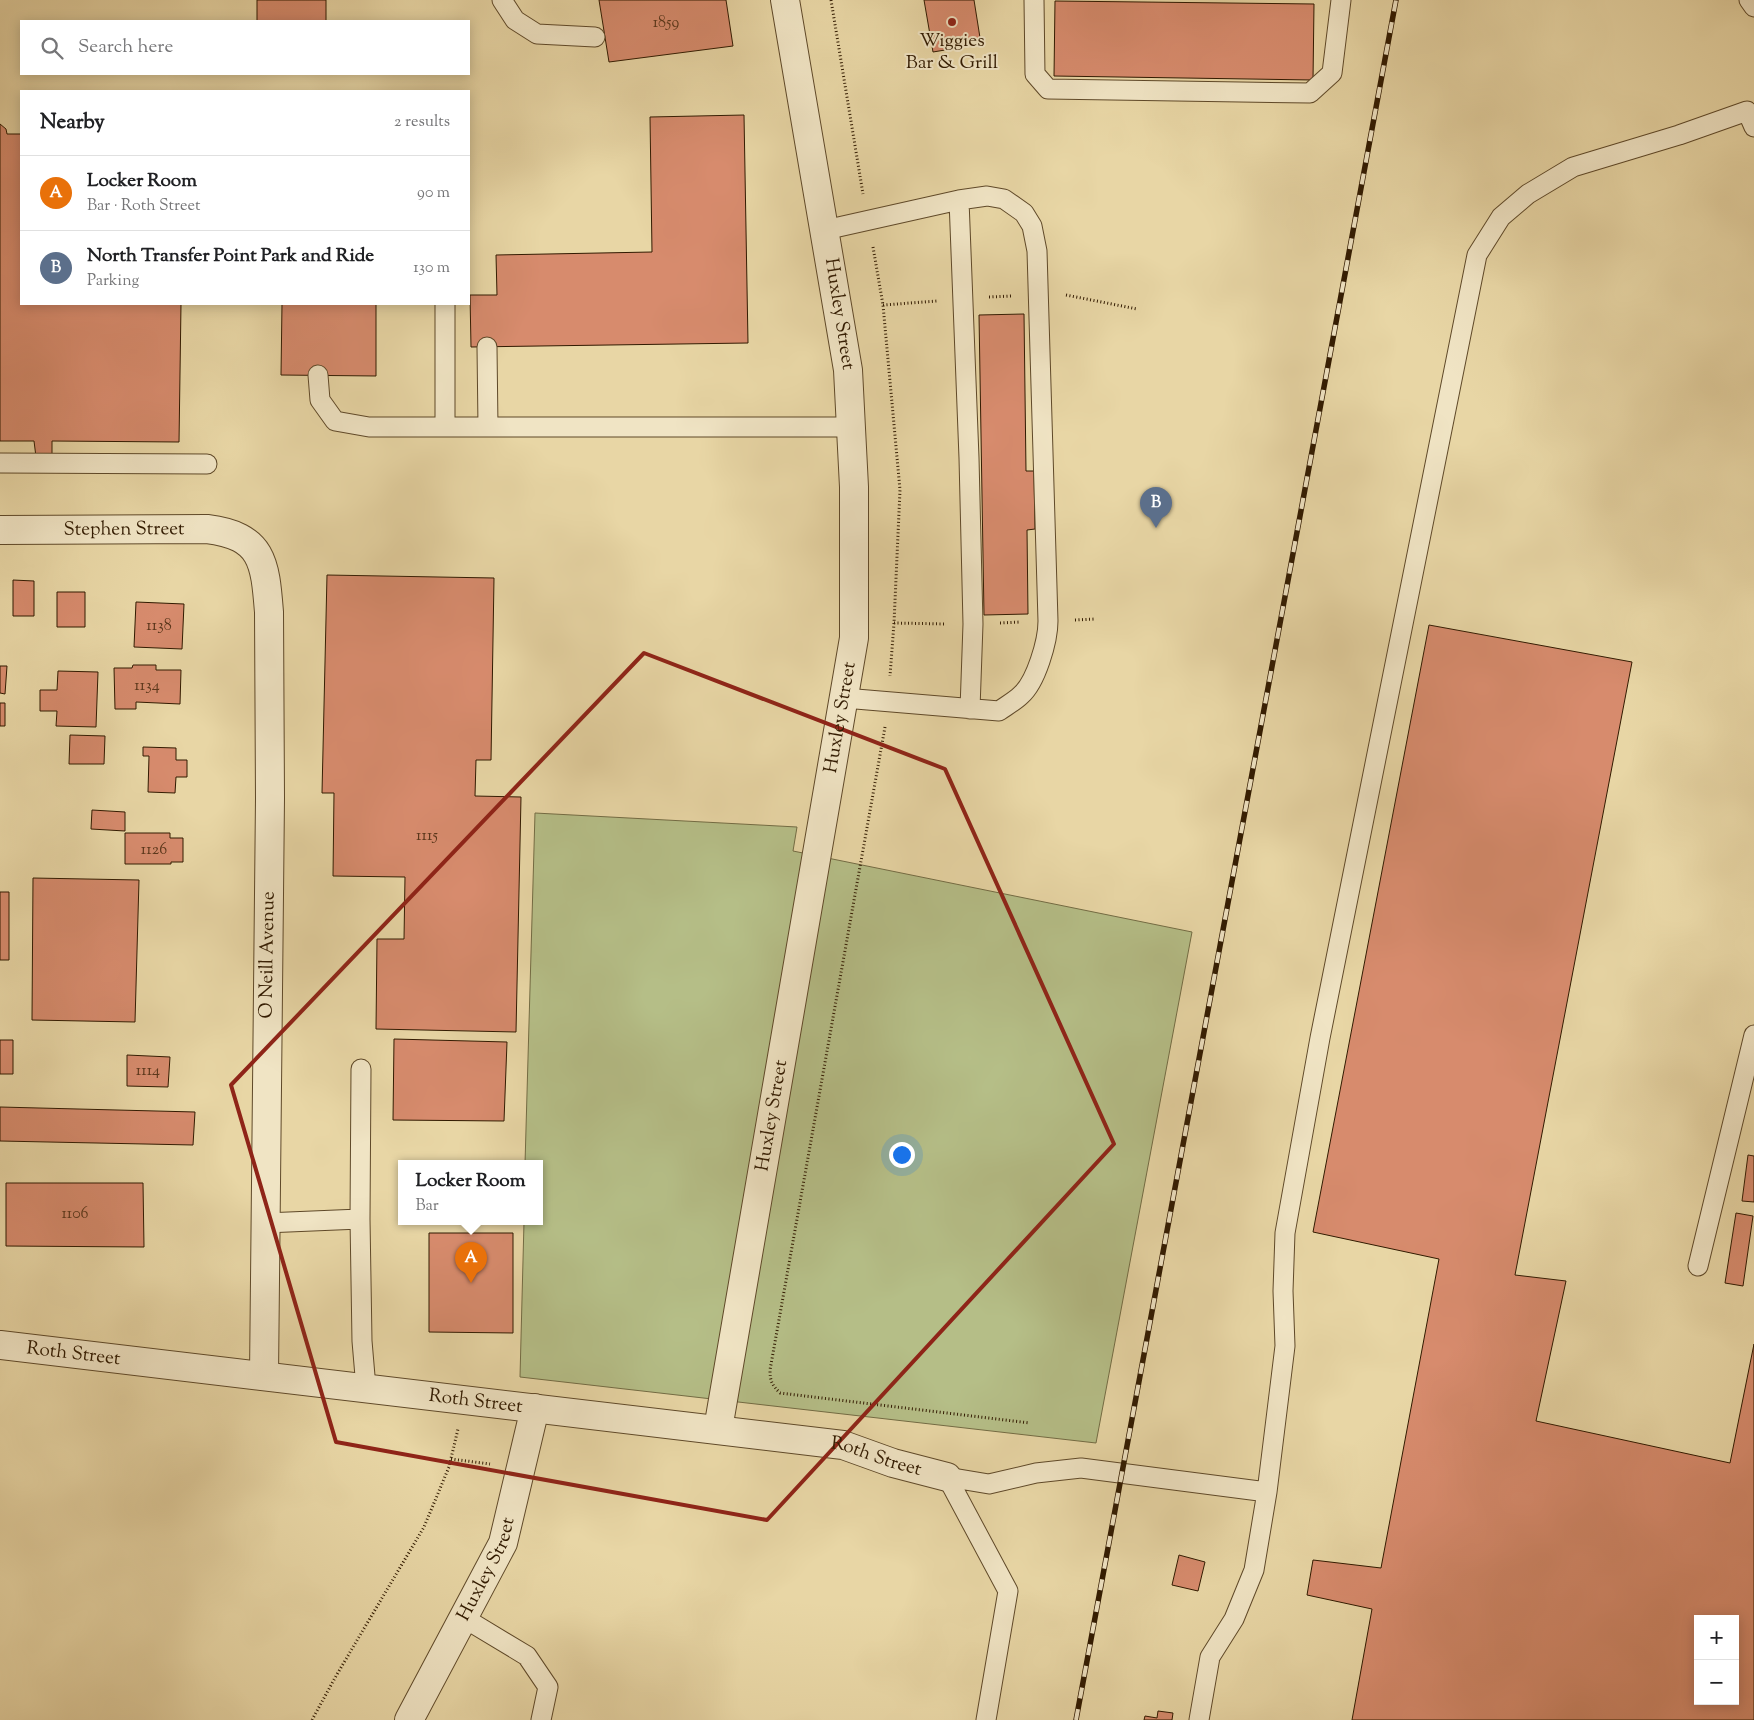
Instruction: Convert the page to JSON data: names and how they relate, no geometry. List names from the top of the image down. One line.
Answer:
{"streets":{"street":["Huxley Street","Stephen Street","O Neill Avenue","Roth Street"]},"crossings":[["Huxley Street","Roth Street"],["Stephen Street","O Neill Avenue"],["O Neill Avenue","Roth Street"]],"places":["Wiggies Bar & Grill"],"house_numbers":["1859","1138","1134","1115","1126","1114","1106"],"page":{"search":"Search here","heading":["Nearby","2 results"],"list":[{"mark":"A","name":"Locker Room","note":"Bar · Roth Street","value":"90 m"},{"mark":"B","name":"North Transfer Point Park and Ride","note":"Parking","value":"130 m"}],"pins":["B","A"],"popup":["Locker Room","Bar"],"map_buttons":["+","−"]}}
